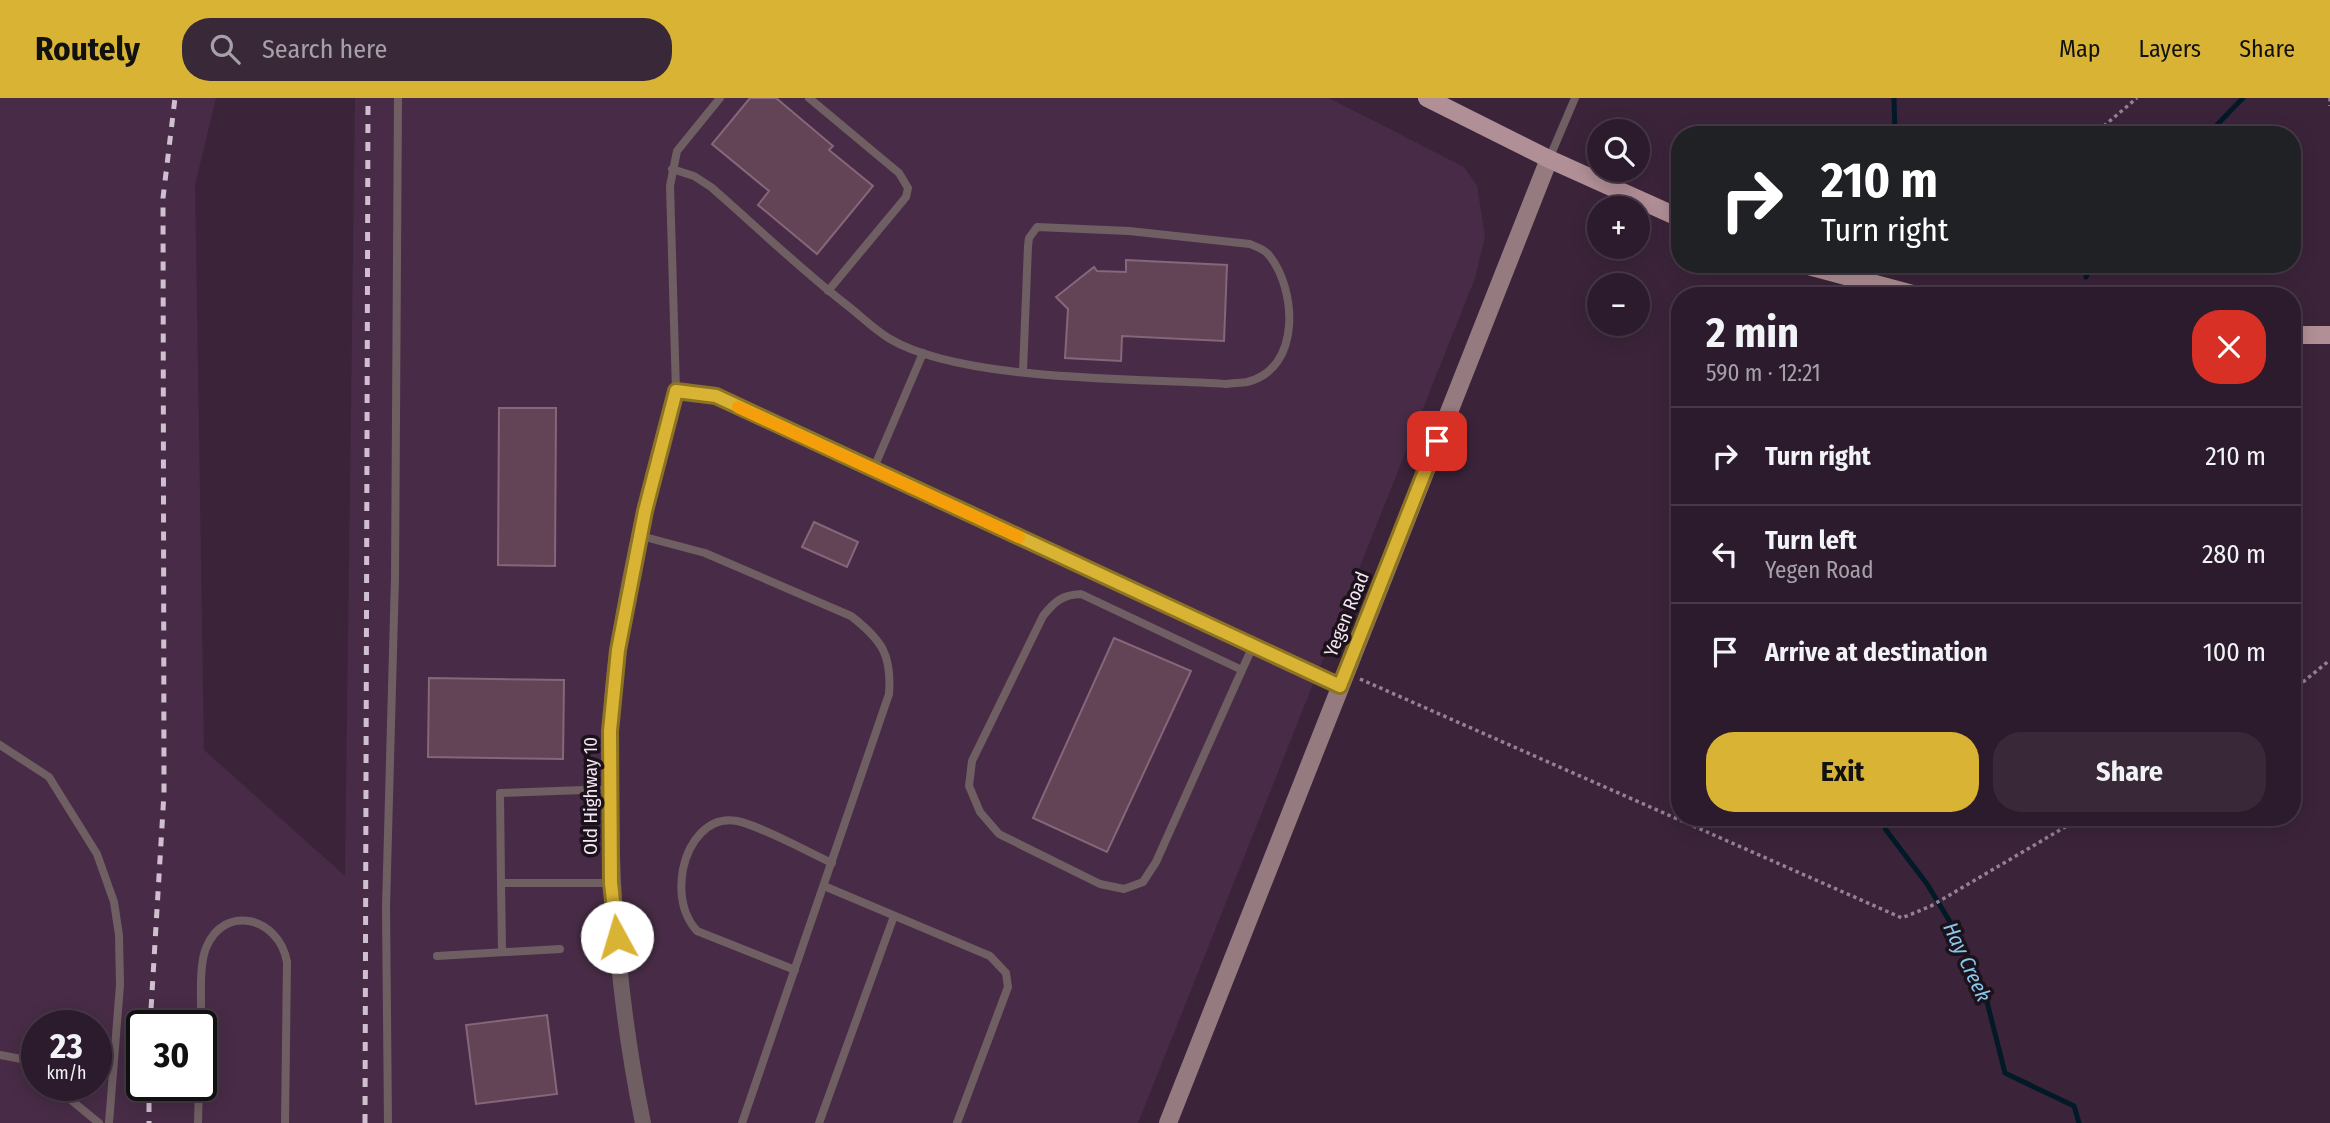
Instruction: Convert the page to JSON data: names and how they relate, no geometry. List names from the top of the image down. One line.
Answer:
{"streets":{"street":["Yegen Road","Old Highway 10"]},"water":["Hay Creek"],"page":{"header":"Routely","search":"Search here","nav":["Map","Layers","Share"],"map_buttons":["+","−"],"turn":["210 m","Turn right"],"heading":["2 min","590 m · 12:21"],"list":[{"name":"Turn right","value":"210 m"},{"name":"Turn left","note":"Yegen Road","value":"280 m"},{"name":"Arrive at destination","value":"100 m"}],"buttons":["Exit","Share"],"speed":"23 km/h","limit":"30"}}
